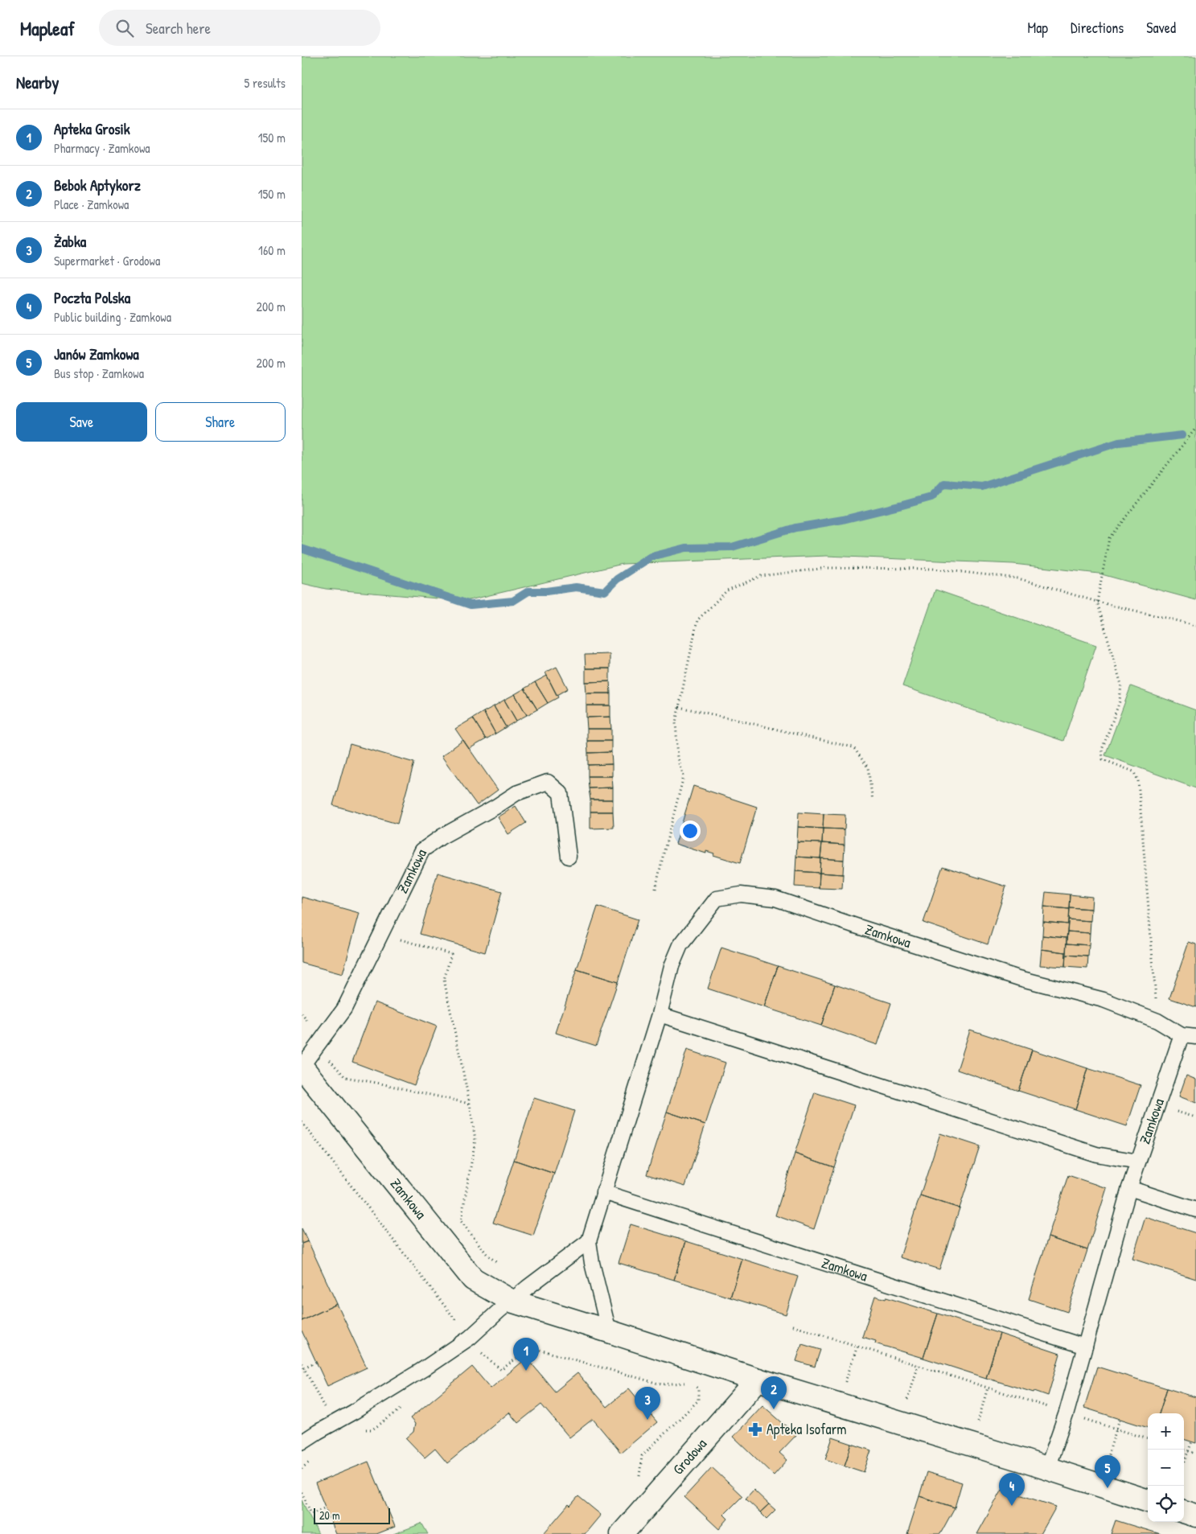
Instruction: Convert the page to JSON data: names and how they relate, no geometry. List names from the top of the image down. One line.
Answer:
{"streets":{"street":["Zamkowa","Grodowa"]},"crossings":[["Zamkowa","Grodowa"]],"places":{"pharmacy":["Apteka Isofarm"]},"scale_bar":"20 m","page":{"header":"Mapleaf","search":"Search here","nav":["Map","Directions","Saved"],"heading":["Nearby","5 results"],"list":[{"mark":"1","name":"Apteka Grosik","note":"Pharmacy · Zamkowa","value":"150 m"},{"mark":"2","name":"Bebok Aptykorz","note":"Place · Zamkowa","value":"150 m"},{"mark":"3","name":"Żabka","note":"Supermarket · Grodowa","value":"160 m"},{"mark":"4","name":"Poczta Polska","note":"Public building · Zamkowa","value":"200 m"},{"mark":"5","name":"Janów Zamkowa","note":"Bus stop · Zamkowa","value":"200 m"}],"buttons":["Save","Share"],"pins":["1","2","3","5","4"],"map_buttons":["+","−"],"scale":"20 m"}}
